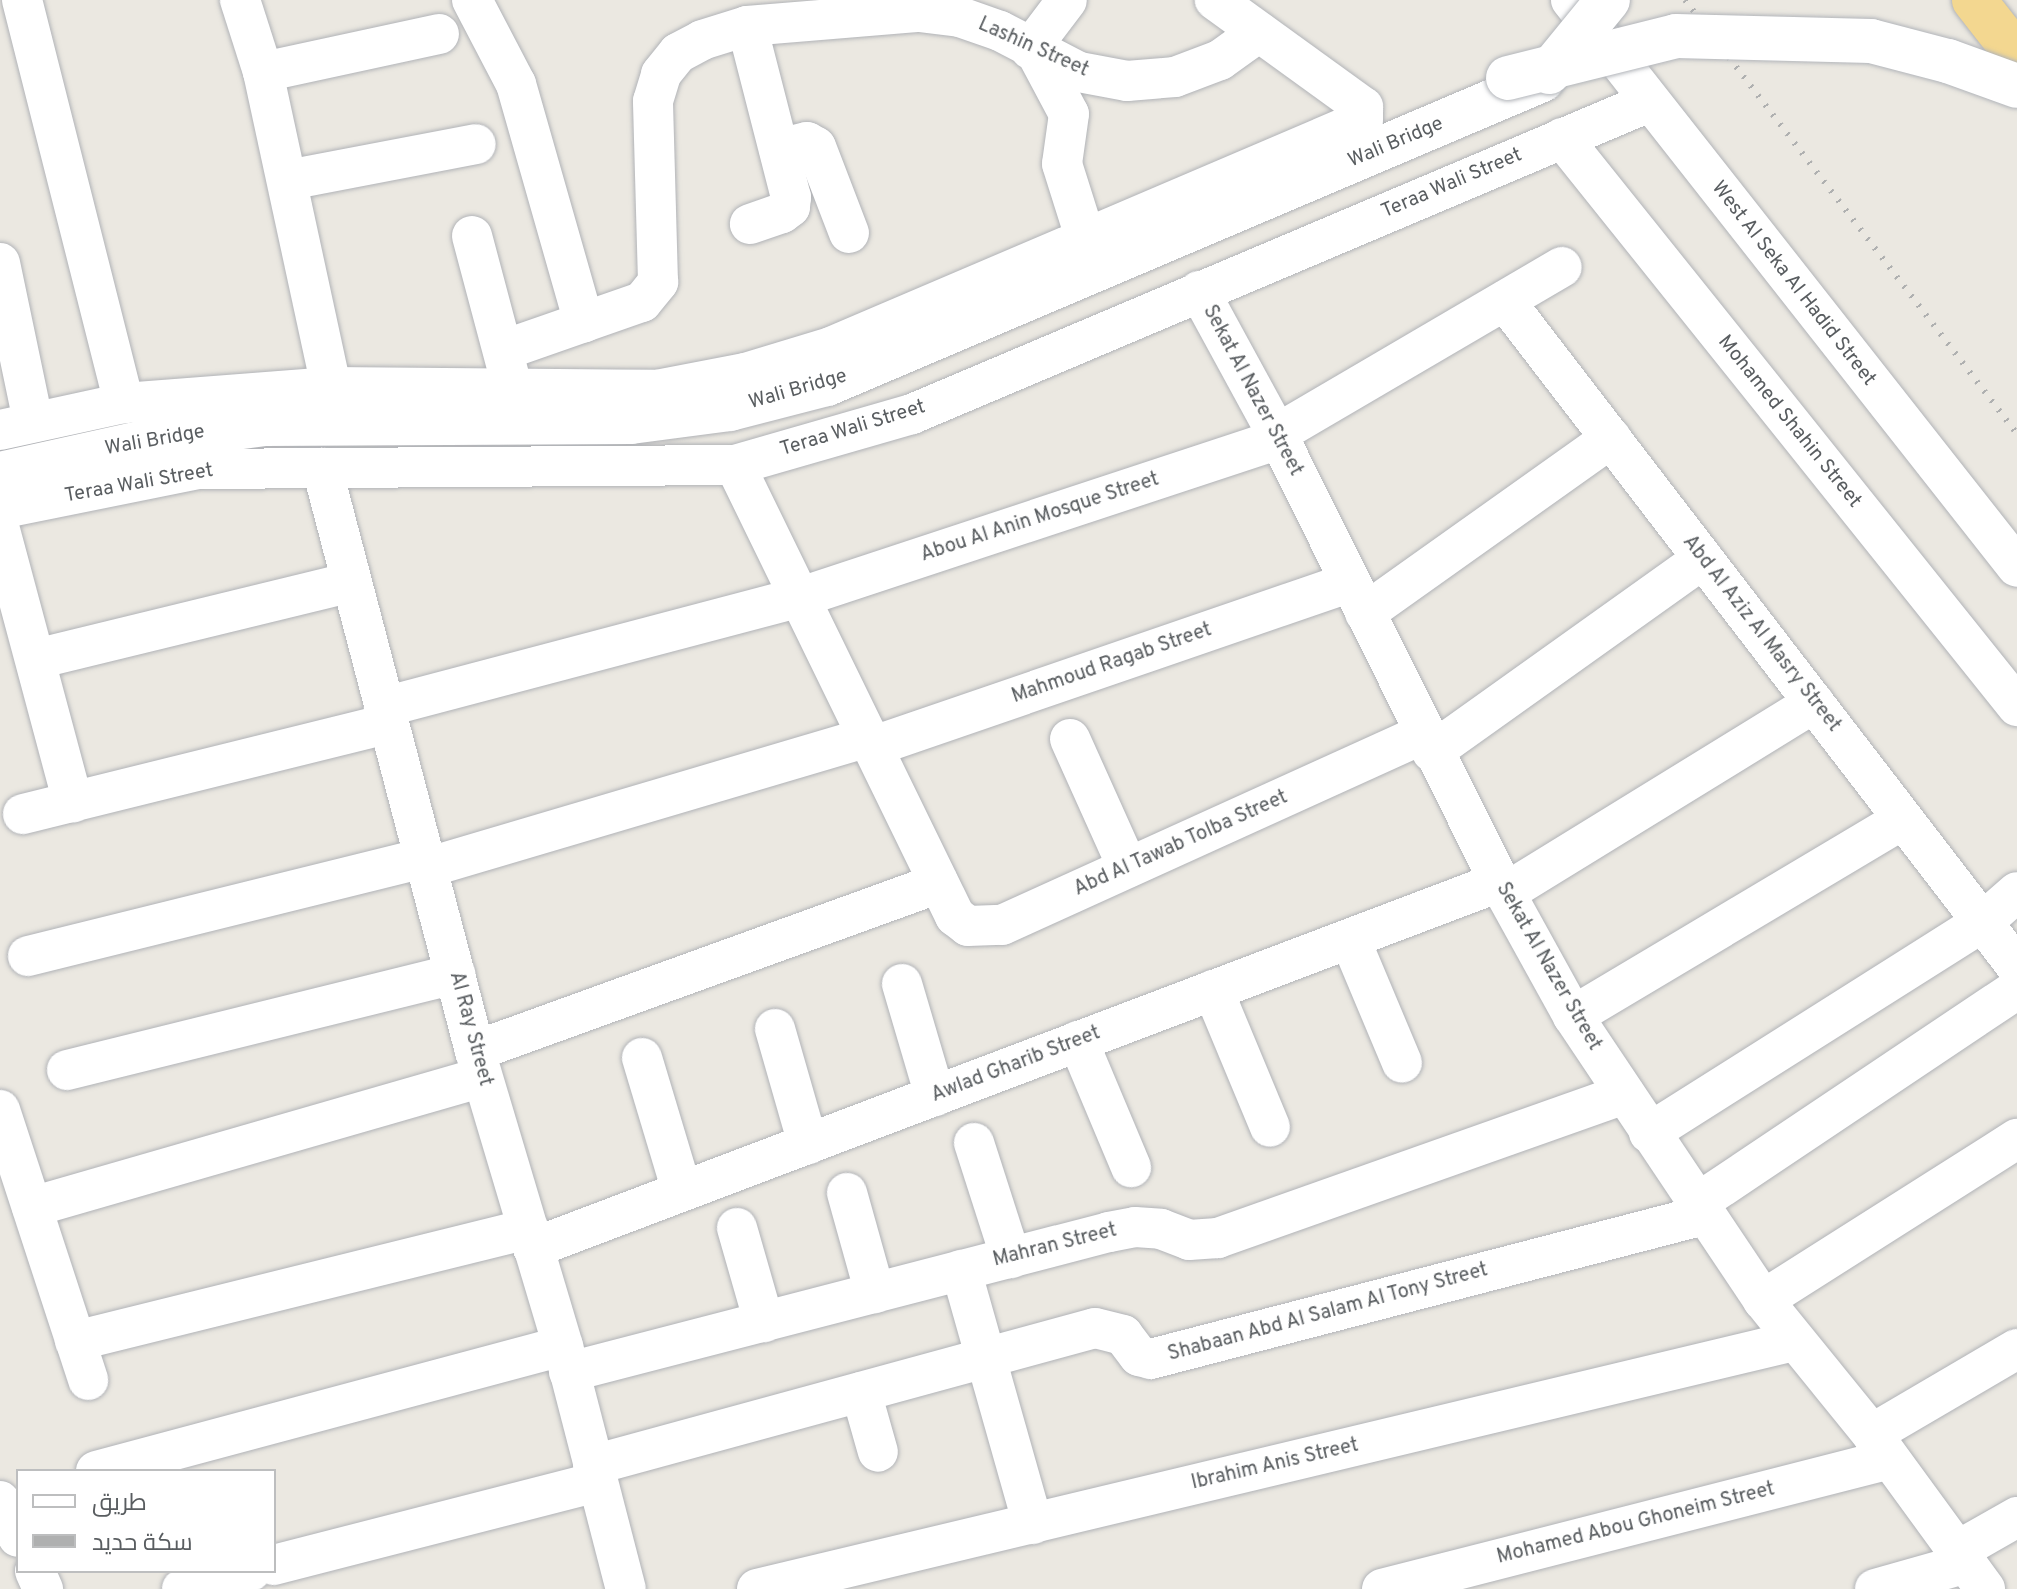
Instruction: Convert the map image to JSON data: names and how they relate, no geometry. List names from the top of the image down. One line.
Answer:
{"streets":{"main road":["Wali Bridge"],"street":["Lashin Street","Teraa Wali Street","West Al Seka Al Hadid Street","Sekat Al Nazer Street","Mohamed Shahin Street","Abou Al Anin Mosque Street","Abd Al Aziz Al Masry Street","Mahmoud Ragab Street","Abd Al Tawab Tolba Street","Al Ray Street","Awlad Gharib Street","Mahran Street","Shabaan Abd Al Salam Al Tony Street","Ibrahim Anis Street","Mohamed Abou Ghoneim Street"]},"crossings":[["Wali Bridge","West Al Seka Al Hadid Street"],["Teraa Wali Street","West Al Seka Al Hadid Street"],["Teraa Wali Street","Sekat Al Nazer Street"],["Teraa Wali Street","Mohamed Shahin Street"],["Teraa Wali Street","Al Ray Street"],["Sekat Al Nazer Street","Abou Al Anin Mosque Street"],["Sekat Al Nazer Street","Mahmoud Ragab Street"],["Sekat Al Nazer Street","Abd Al Tawab Tolba Street"],["Sekat Al Nazer Street","Awlad Gharib Street"],["Sekat Al Nazer Street","Mahran Street"],["Sekat Al Nazer Street","Shabaan Abd Al Salam Al Tony Street"],["Sekat Al Nazer Street","Ibrahim Anis Street"],["Sekat Al Nazer Street","Mohamed Abou Ghoneim Street"],["Abou Al Anin Mosque Street","Abd Al Aziz Al Masry Street"],["Abou Al Anin Mosque Street","Al Ray Street"],["Abd Al Aziz Al Masry Street","Mahmoud Ragab Street"],["Abd Al Aziz Al Masry Street","Abd Al Tawab Tolba Street"],["Abd Al Aziz Al Masry Street","Awlad Gharib Street"],["Mahmoud Ragab Street","Al Ray Street"],["Al Ray Street","Awlad Gharib Street"],["Al Ray Street","Mahran Street"],["Al Ray Street","Shabaan Abd Al Salam Al Tony Street"]],"legend":["طريق","سكة حديد"]}
